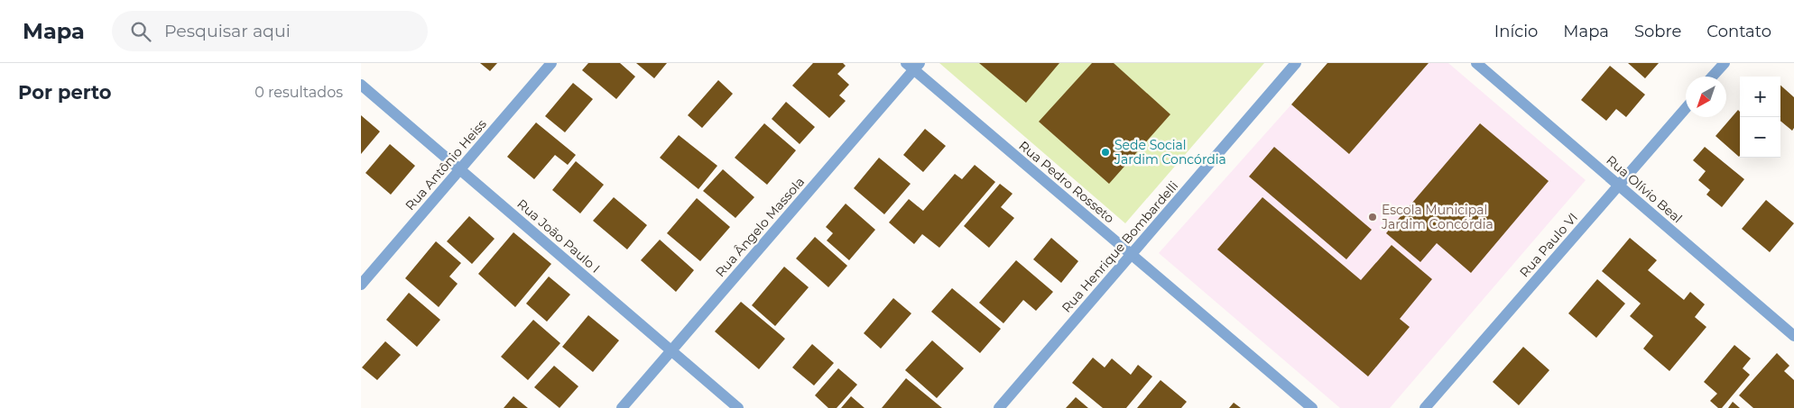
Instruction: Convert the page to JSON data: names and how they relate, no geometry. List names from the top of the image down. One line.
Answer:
{"streets":{"street":["Rua Antônio Heiss","Rua Pedro Rosseto","Rua Olívio Beal","Rua Ângelo Massola","Rua João Paulo I","Rua Paulo VI","Rua Henrique Bombardelli"]},"crossings":[["Rua Antônio Heiss","Rua João Paulo I"],["Rua Pedro Rosseto","Rua Ângelo Massola"],["Rua Pedro Rosseto","Rua Henrique Bombardelli"],["Rua Olívio Beal","Rua Paulo VI"],["Rua Ângelo Massola","Rua João Paulo I"]],"places":["Sede Social Jardim Concórdia","Escola Municipal Jardim Concórdia"],"north":"bottom left","page":{"header":"Mapa","search":"Pesquisar aqui","nav":["Início","Mapa","Sobre","Contato"],"heading":["Por perto","0 resultados"],"map_buttons":["+","−"]}}
